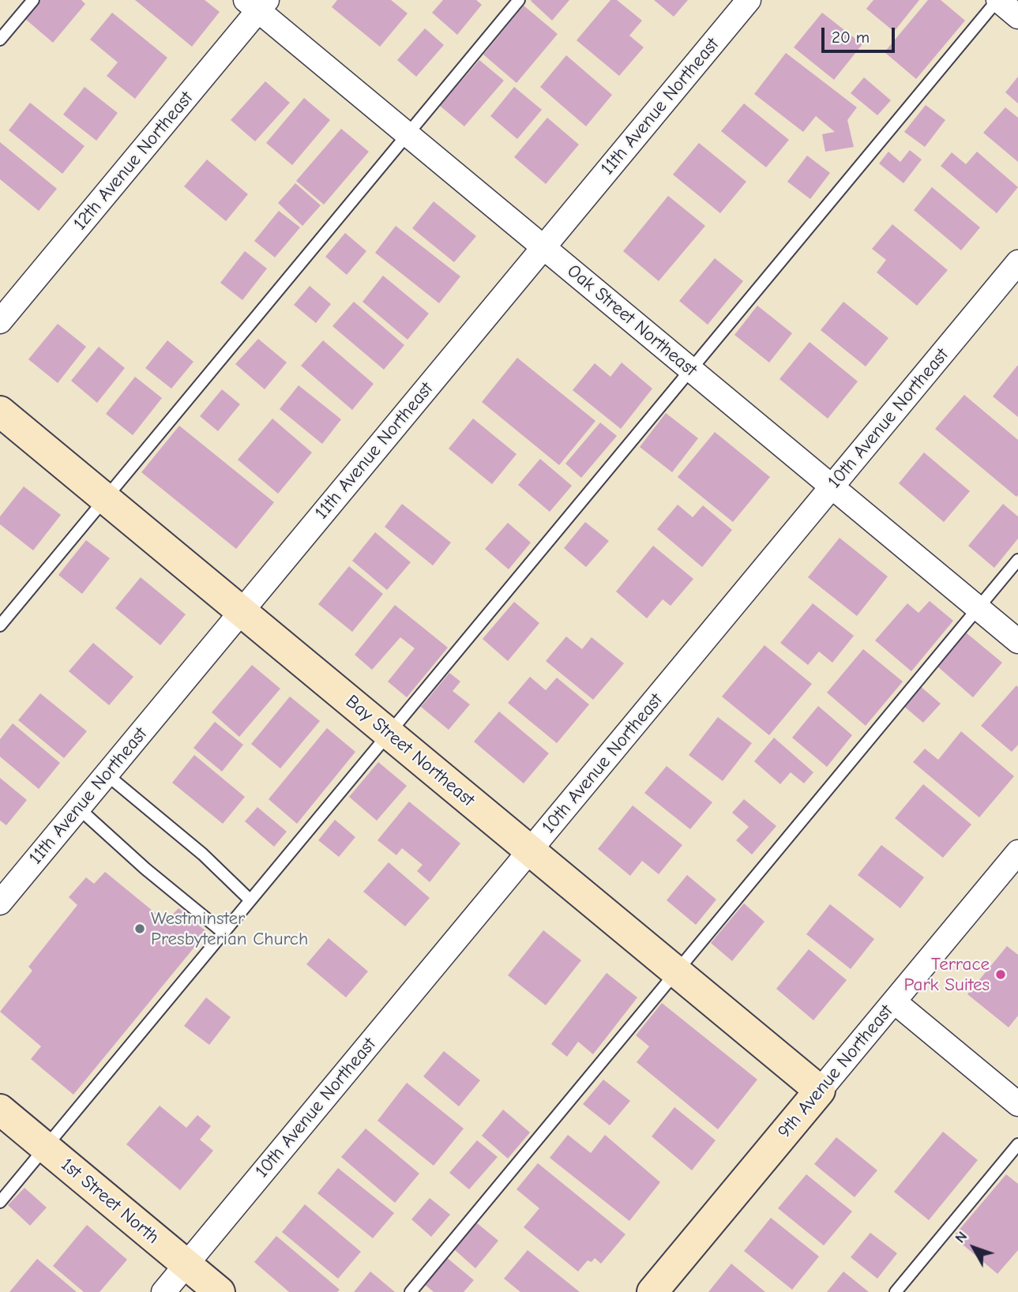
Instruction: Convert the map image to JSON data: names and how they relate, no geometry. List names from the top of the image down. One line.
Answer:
{"streets":{"street":["11th Avenue Northeast","12th Avenue Northeast","Oak Street Northeast","10th Avenue Northeast","Bay Street Northeast","9th Avenue Northeast","1st Street North"]},"crossings":[["11th Avenue Northeast","Oak Street Northeast"],["11th Avenue Northeast","Bay Street Northeast"],["12th Avenue Northeast","Oak Street Northeast"],["Oak Street Northeast","10th Avenue Northeast"],["10th Avenue Northeast","Bay Street Northeast"],["10th Avenue Northeast","1st Street North"],["Bay Street Northeast","9th Avenue Northeast"]],"places":["Westminster Presbyterian Church","Terrace Park Suites"],"scale_bar":"20 m","north":"top left"}
